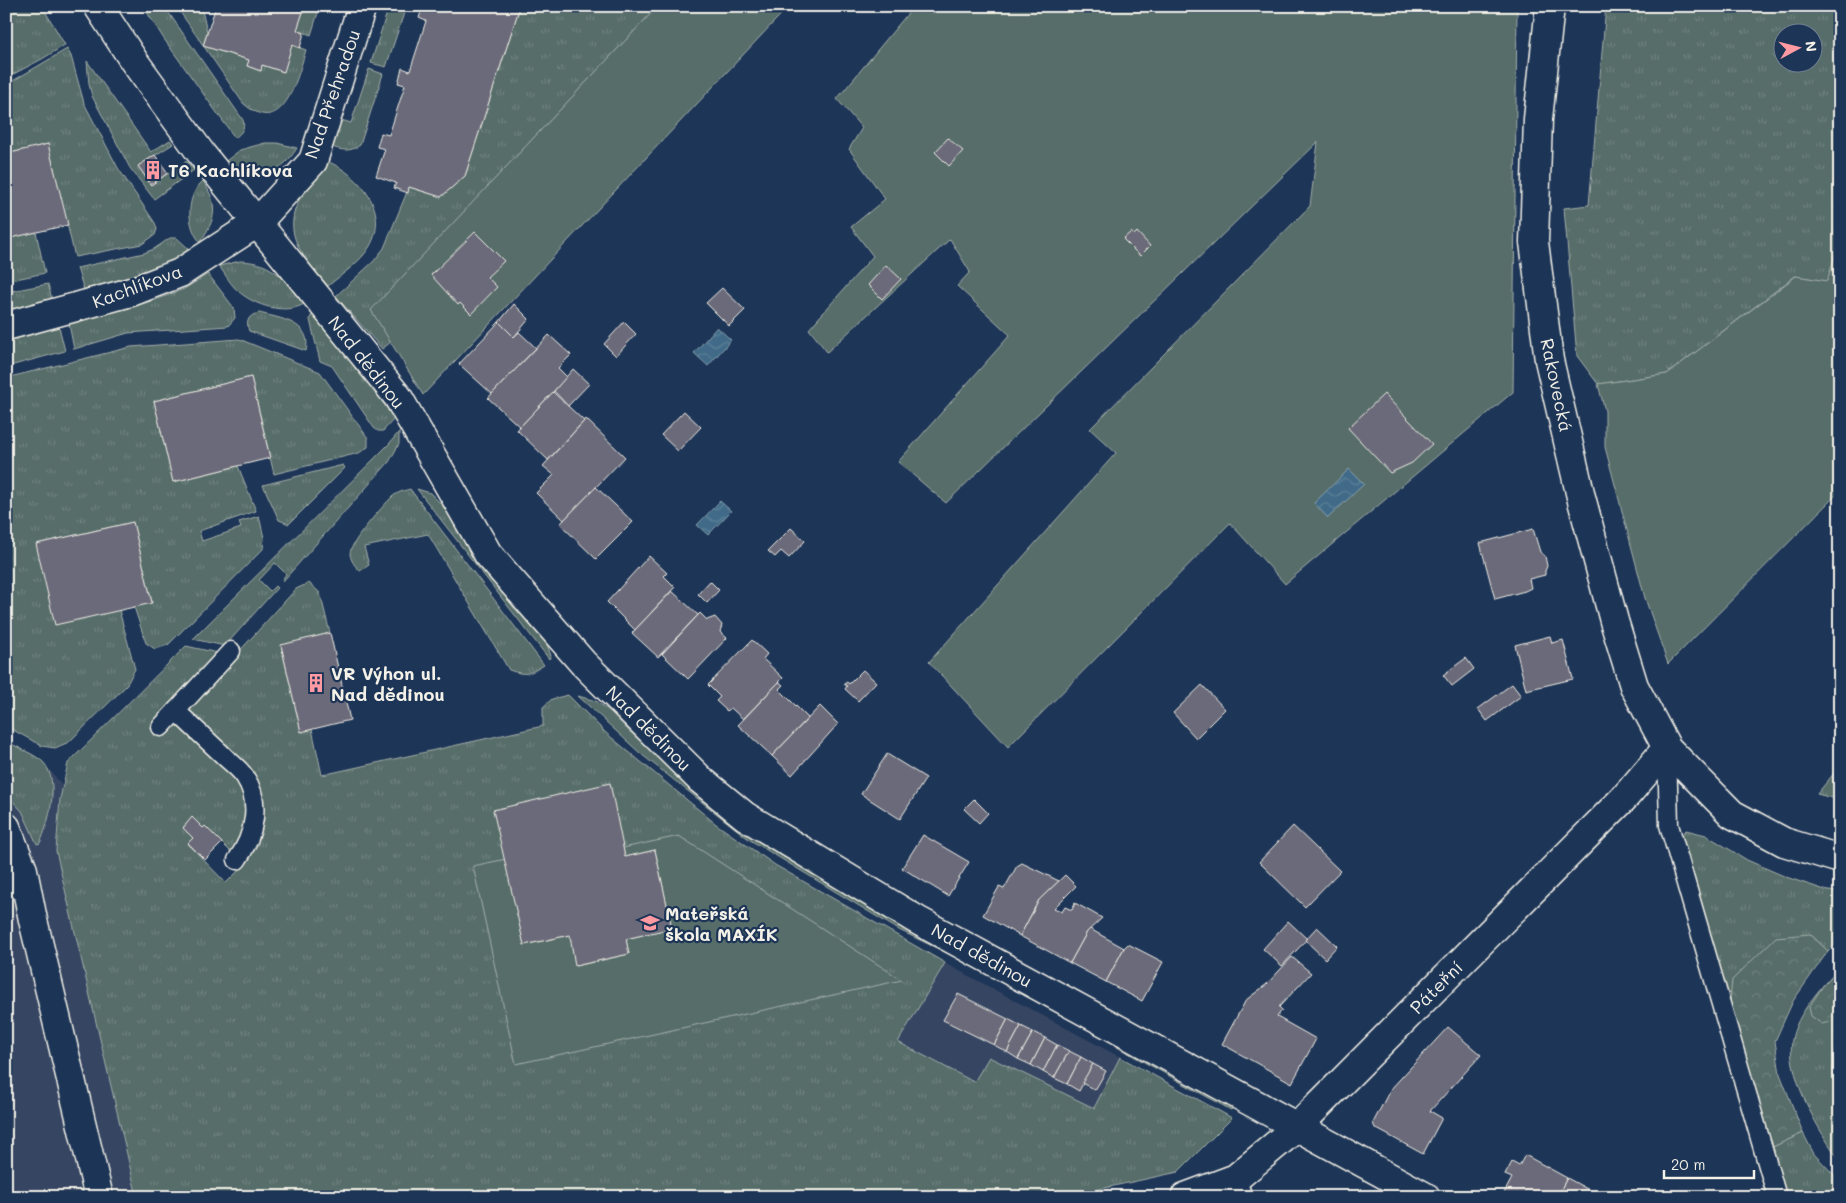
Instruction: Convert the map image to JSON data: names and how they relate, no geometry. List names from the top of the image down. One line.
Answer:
{"streets":{"street":["Nad Přehradou","Kachlíkova","Nad dědinou","Rakovecká","Páteřní"]},"crossings":[["Nad Přehradou","Kachlíkova"],["Nad Přehradou","Nad dědinou"],["Kachlíkova","Nad dědinou"],["Nad dědinou","Páteřní"],["Rakovecká","Páteřní"]],"places":{"building":["T6 Kachlíkova","VR Výhon ul. Nad dědinou"],"school or university":["Mateřská škola MAXÍK"]},"scale_bar":"20 m","north":"right"}
